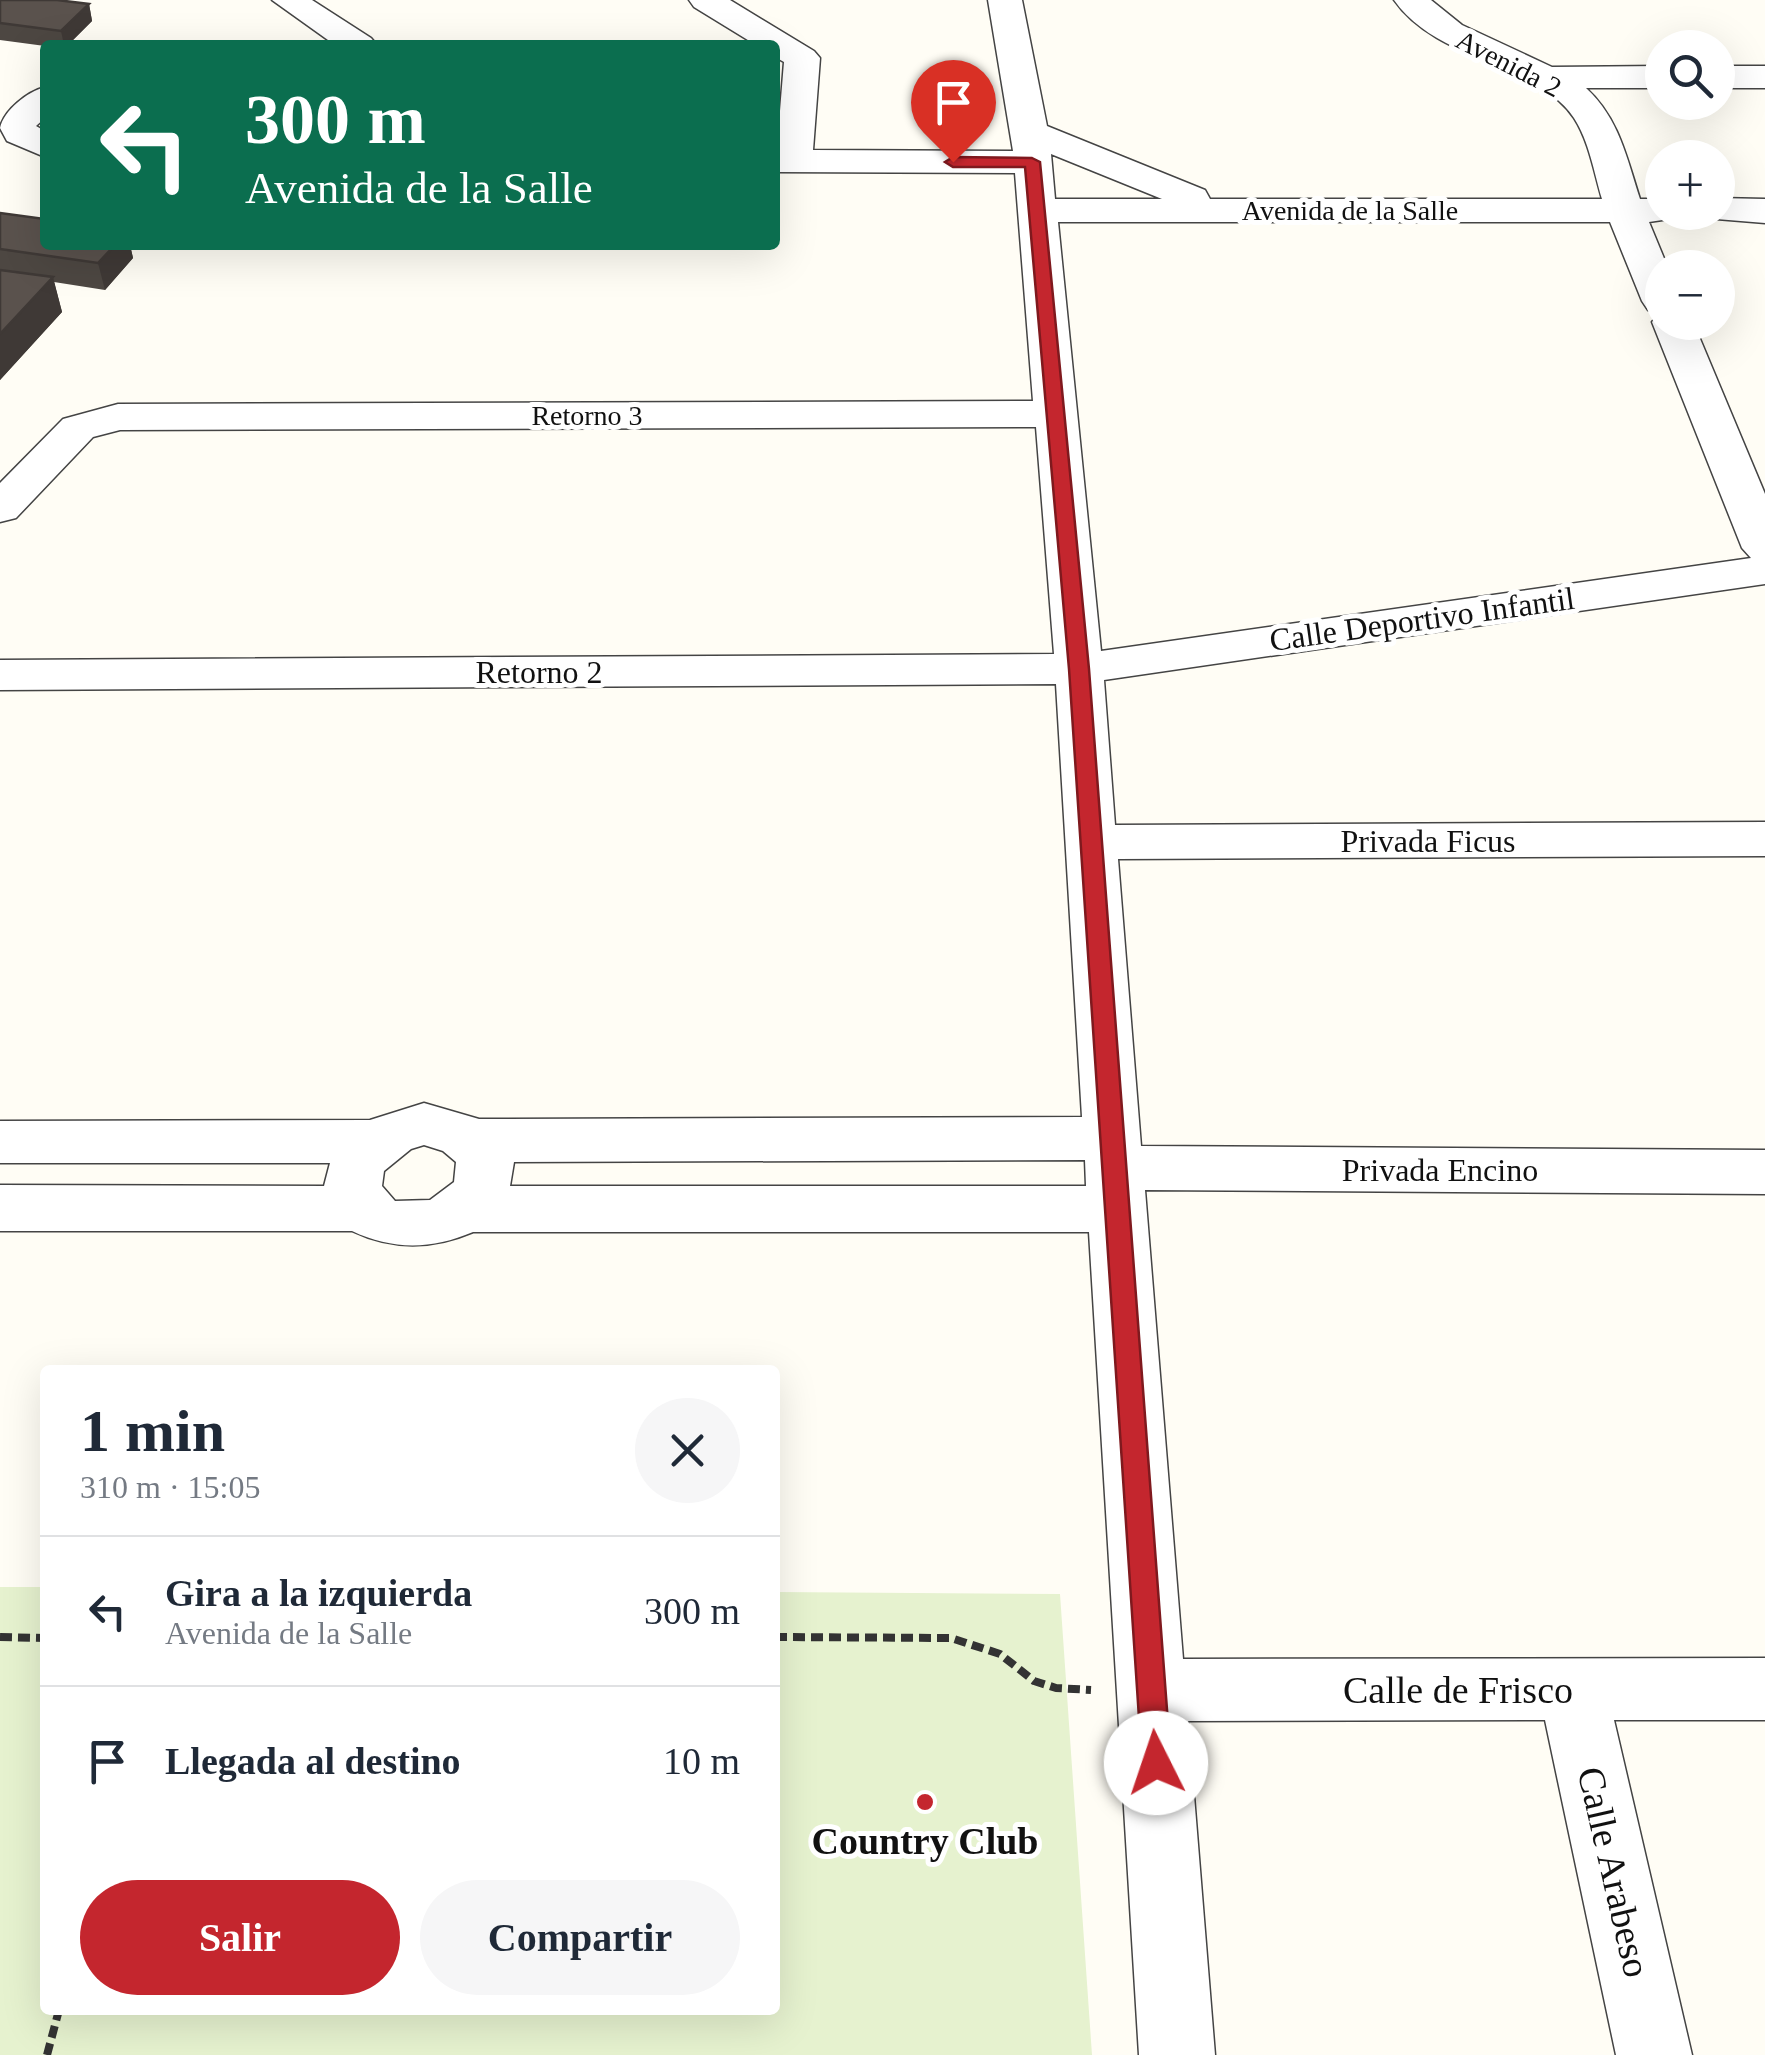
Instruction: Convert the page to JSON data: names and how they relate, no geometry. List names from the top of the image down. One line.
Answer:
{"streets":{"street":["Avenida 2","Avenida de la Salle","Retorno 3","Calle Deportivo Infantil","Retorno 2","Privada Ficus","Privada Encino","Calle de Frisco","Calle Arabeso"]},"crossings":[["Avenida 2","Avenida de la Salle"],["Calle Deportivo Infantil","Retorno 2"],["Calle de Frisco","Calle Arabeso"]],"places":["Country Club"],"page":{"map_buttons":["+","−"],"turn":["300 m","Avenida de la Salle"],"heading":["1 min","310 m · 15:05"],"list":[{"name":"Gira a la izquierda","note":"Avenida de la Salle","value":"300 m"},{"name":"Llegada al destino","value":"10 m"}],"buttons":["Salir","Compartir"]}}
